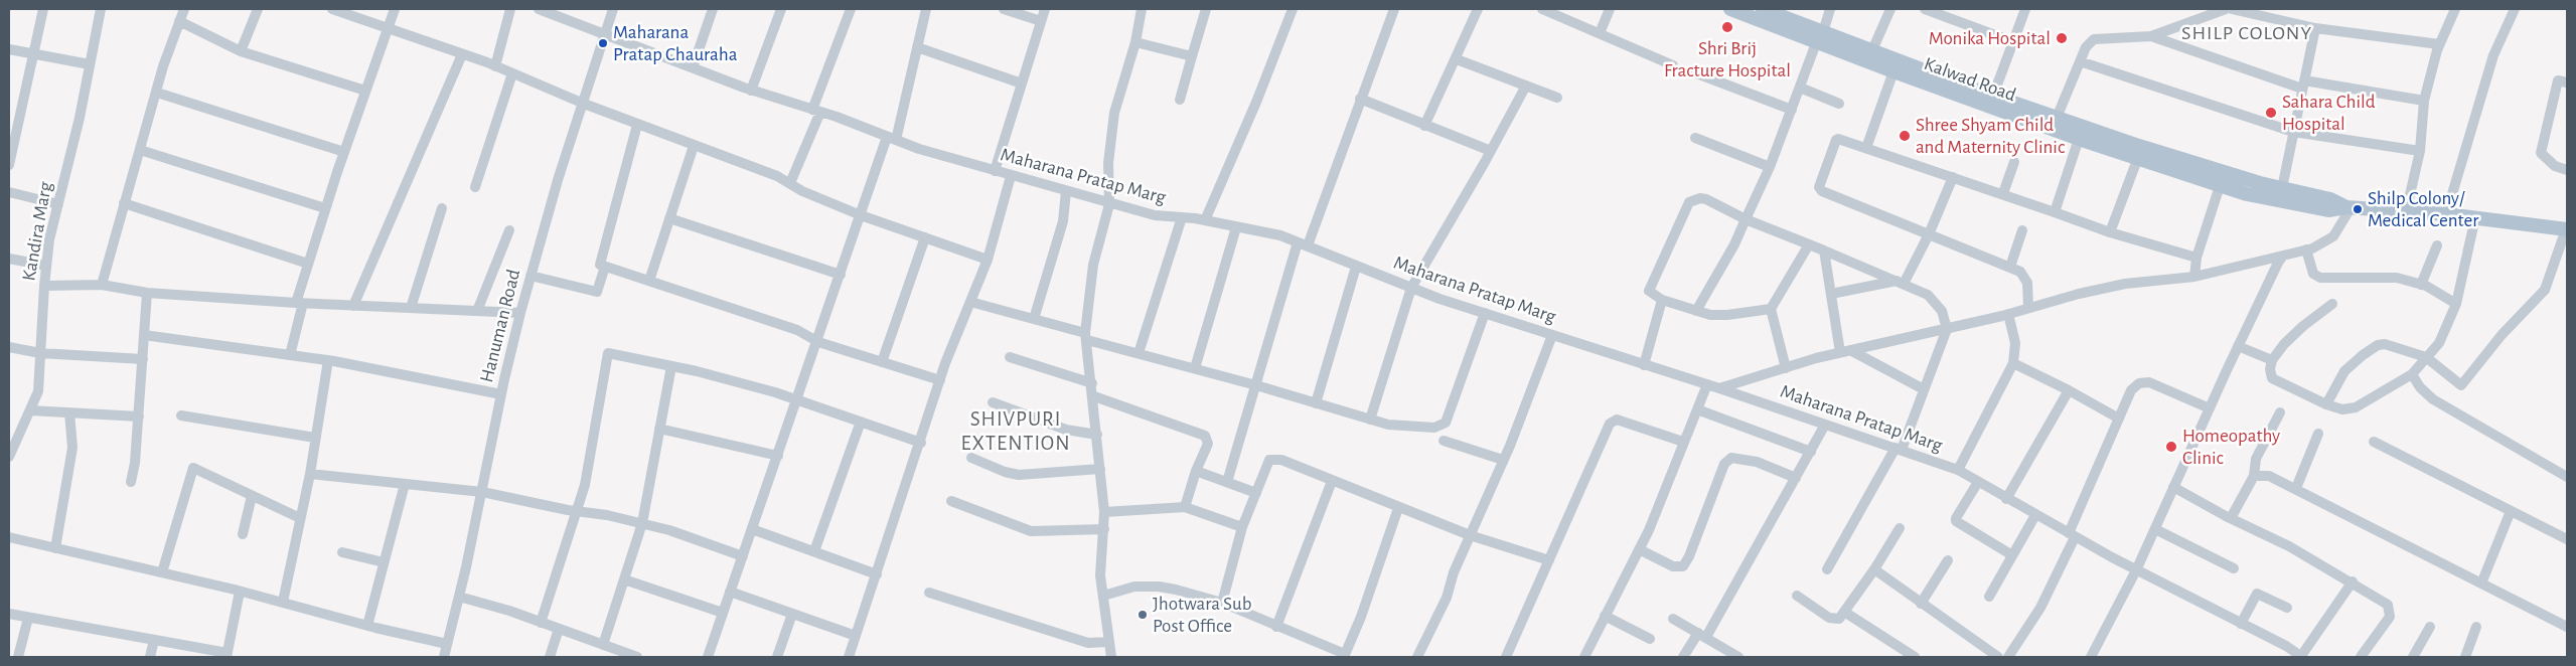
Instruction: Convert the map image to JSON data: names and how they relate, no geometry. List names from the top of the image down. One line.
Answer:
{"streets":{"main road":["Kalwad Road"],"street":["Maharana Pratap Marg","Kandira Marg","Hanuman Road"]},"crossings":[["Maharana Pratap Marg","Hanuman Road"]],"districts":["SHILP COLONY","SHIVPURI EXTENTION"],"places":["Shri Brij Fracture Hospital","Monika Hospital","Maharana Pratap Chauraha","Sahara Child Hospital","Shree Shyam Child and Maternity Clinic","Shilp Colony/ Medical Center","Homeopathy Clinic","Jhotwara Sub Post Office"]}
